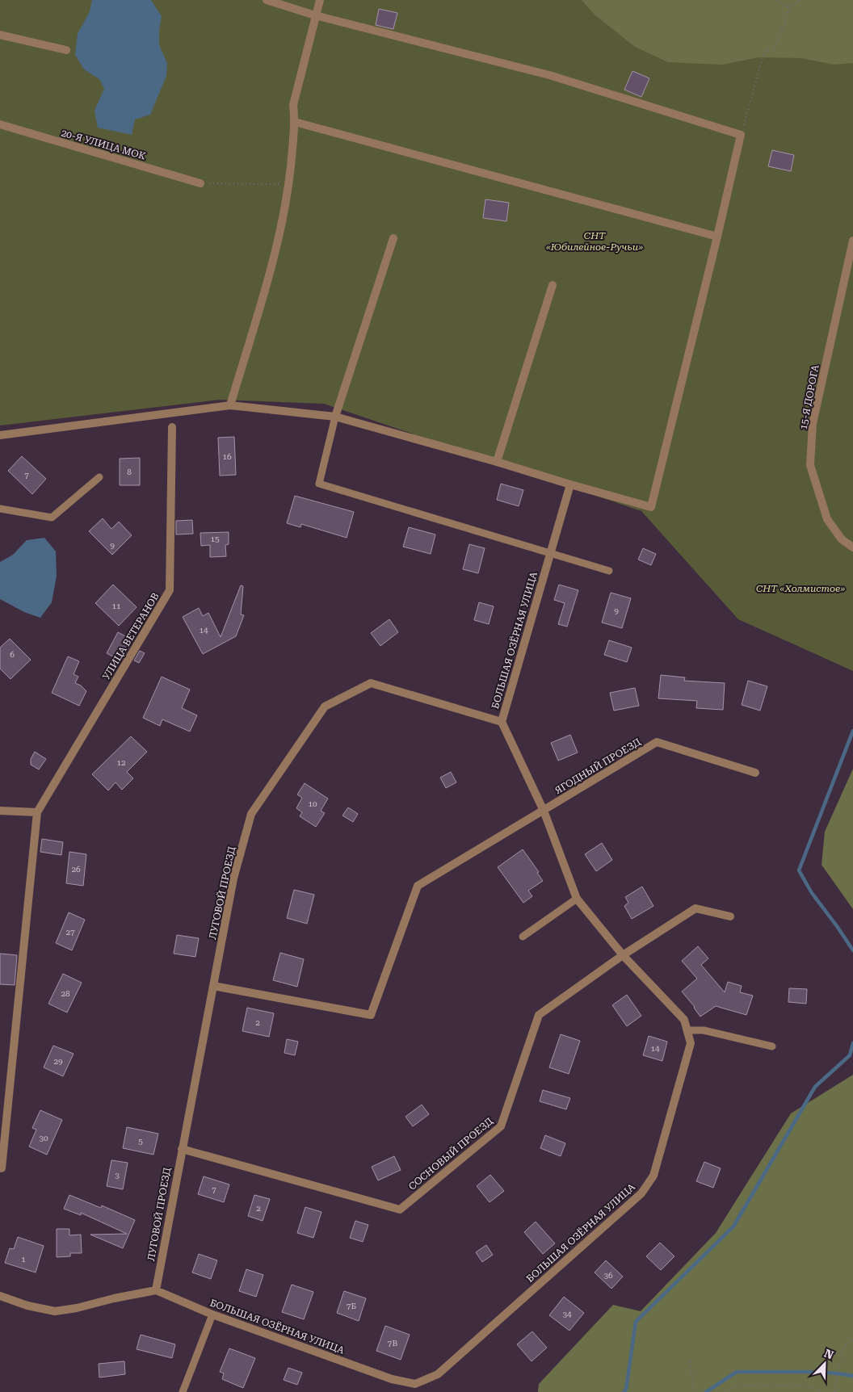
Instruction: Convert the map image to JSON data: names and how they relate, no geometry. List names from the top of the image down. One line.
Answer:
{"streets":{"street":["20-Я УЛИЦА МОК","15-Я ДОРОГА","УЛИЦА ВЕТЕРАНОВ","БОЛЬШАЯ ОЗЁРНАЯ УЛИЦА","ЯГОДНЫЙ ПРОЕЗД","ЛУГОВОЙ ПРОЕЗД","СОСНОВЫЙ ПРОЕЗД"]},"crossings":[["БОЛЬШАЯ ОЗЁРНАЯ УЛИЦА","ЯГОДНЫЙ ПРОЕЗД"],["БОЛЬШАЯ ОЗЁРНАЯ УЛИЦА","ЛУГОВОЙ ПРОЕЗД"],["БОЛЬШАЯ ОЗЁРНАЯ УЛИЦА","СОСНОВЫЙ ПРОЕЗД"],["ЯГОДНЫЙ ПРОЕЗД","ЛУГОВОЙ ПРОЕЗД"],["ЛУГОВОЙ ПРОЕЗД","СОСНОВЫЙ ПРОЕЗД"]],"parks":["СНТ «Юбилейное-Ручьи»","СНТ «Холмистое»"],"house_numbers":["16","8","7","15","9","11","9","14","6","12","10","26","27","28","2","14","29","30","5","3","7","2","1","36","7Б","34","7В"],"north":"top right"}
